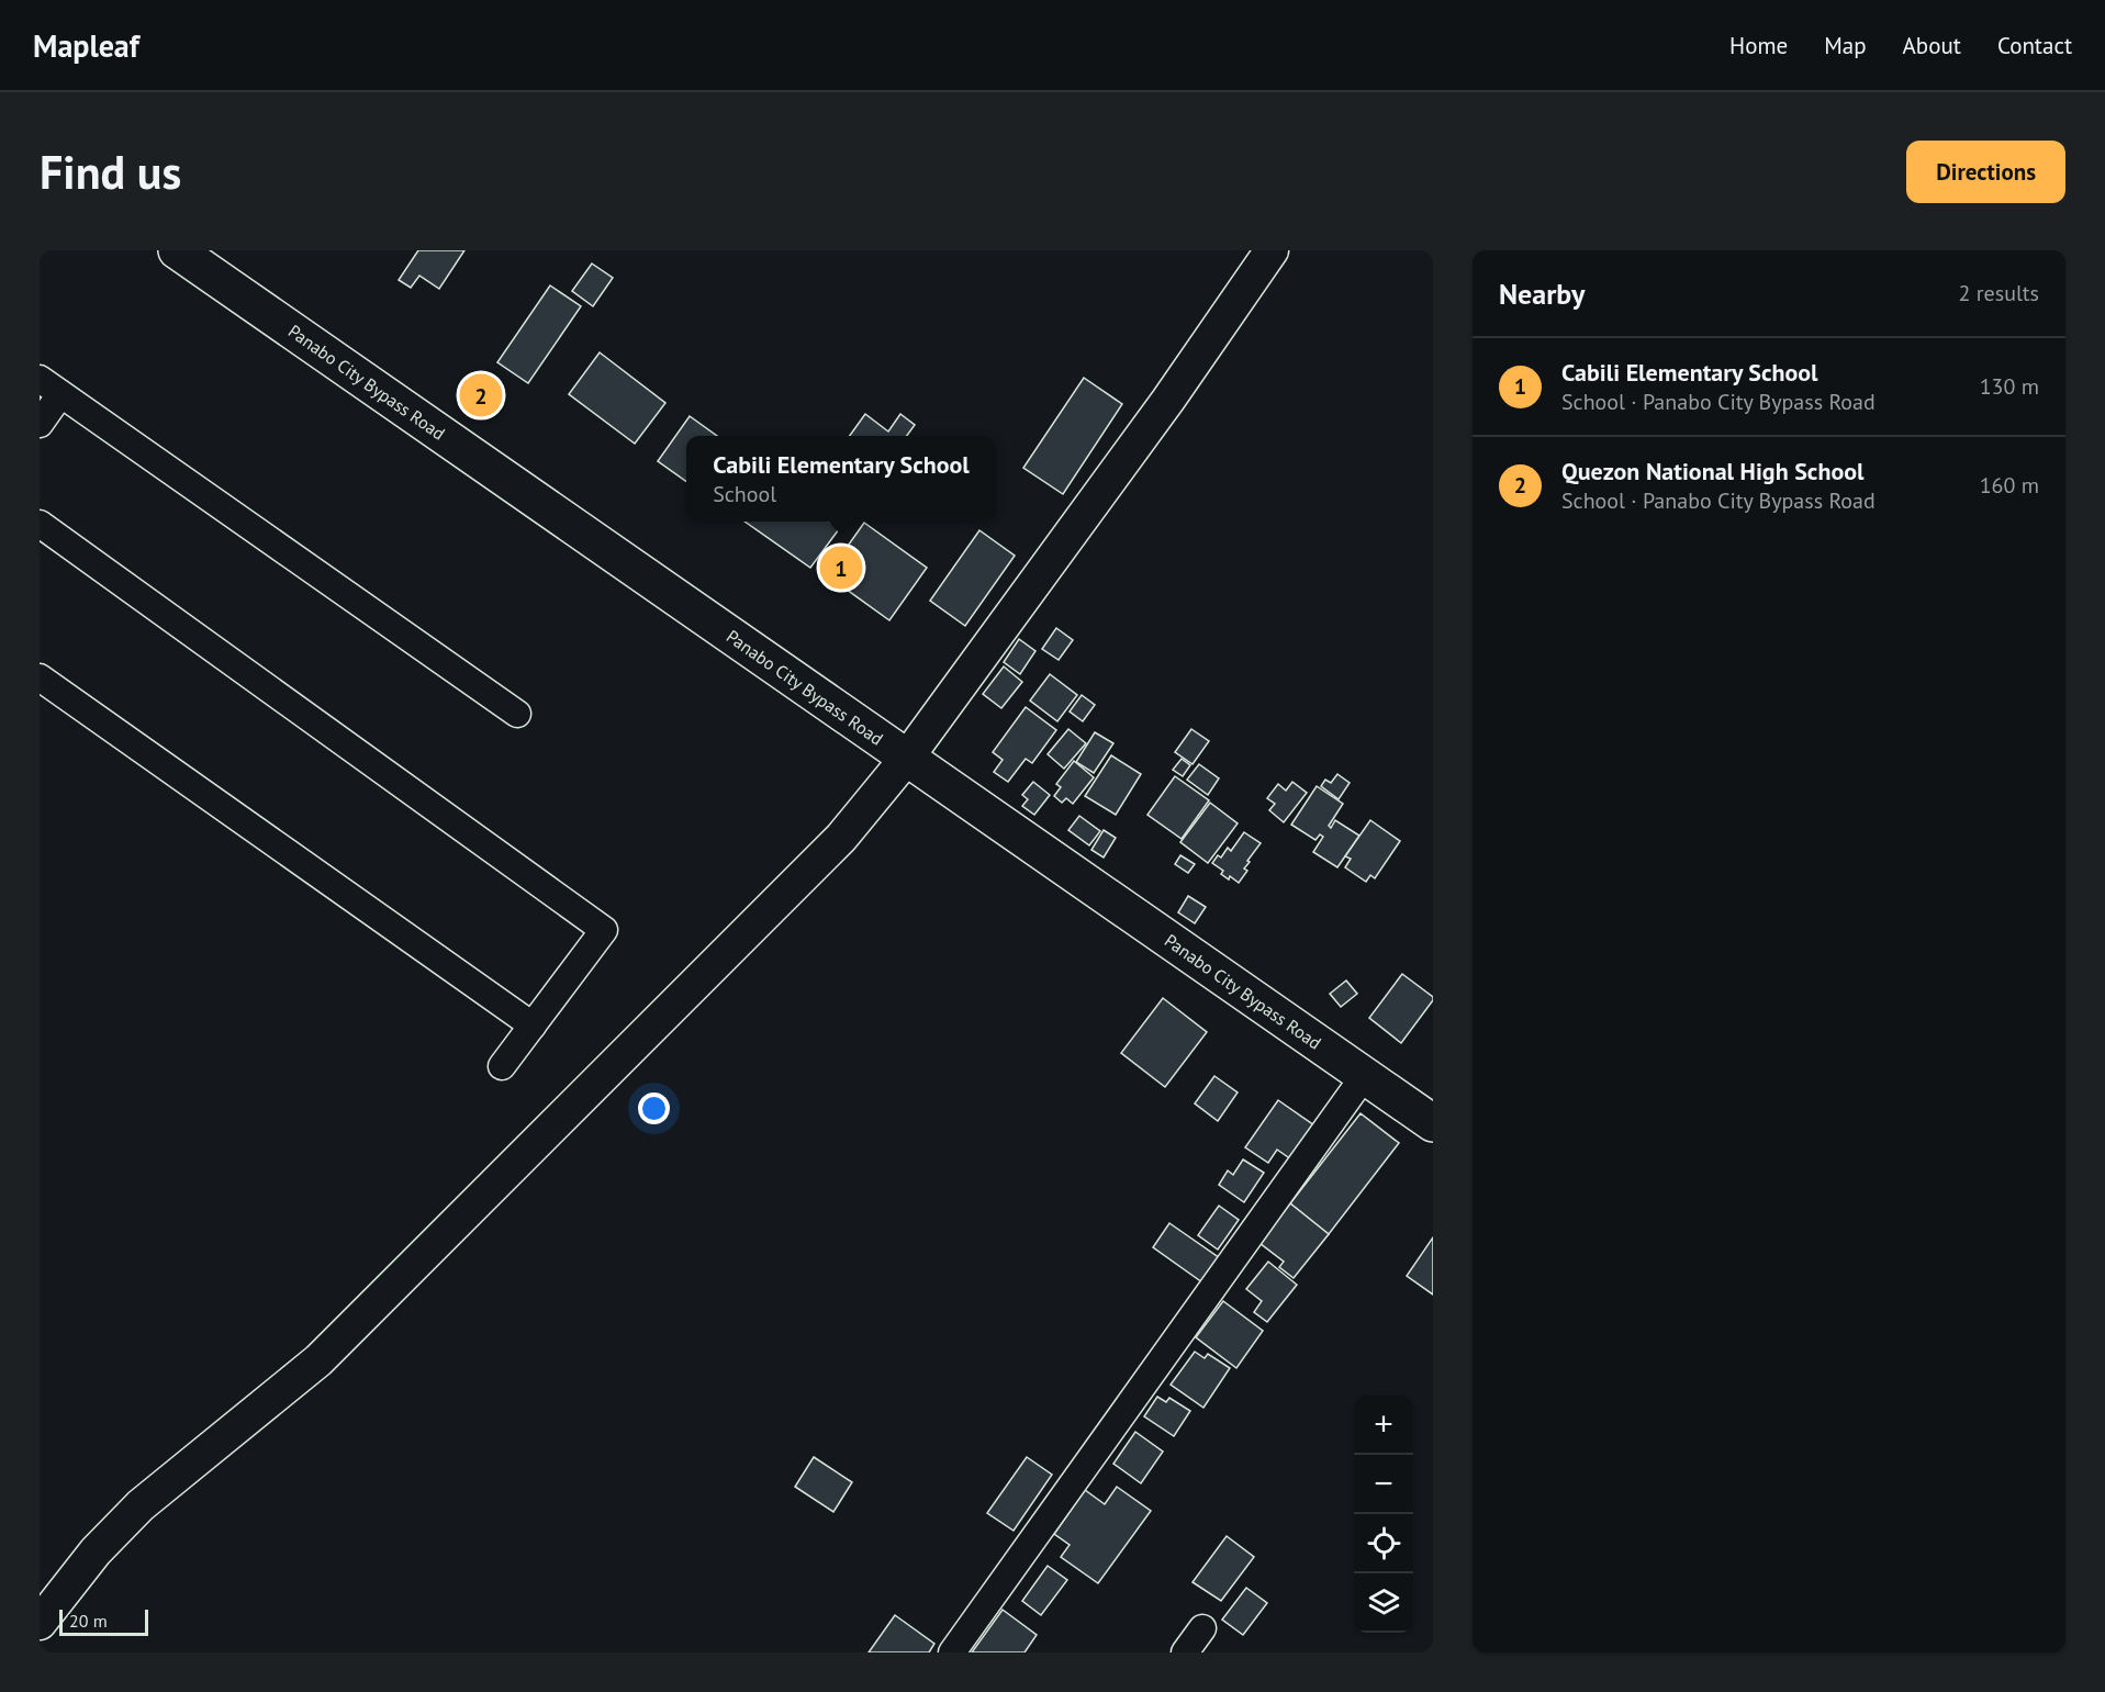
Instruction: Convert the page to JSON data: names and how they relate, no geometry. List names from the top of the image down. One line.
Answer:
{"streets":{"main road":["Panabo City Bypass Road"]},"scale_bar":"20 m","page":{"header":"Mapleaf","nav":["Home","Map","About","Contact"],"buttons":"Directions","title":"Find us","heading":["Nearby","2 results"],"list":[{"mark":"1","name":"Cabili Elementary School","note":"School · Panabo City Bypass Road","value":"130 m"},{"mark":"2","name":"Quezon National High School","note":"School · Panabo City Bypass Road","value":"160 m"}],"pins":["2","1"],"popup":["Cabili Elementary School","School"],"map_buttons":["+","−"],"scale":"20 m"}}
